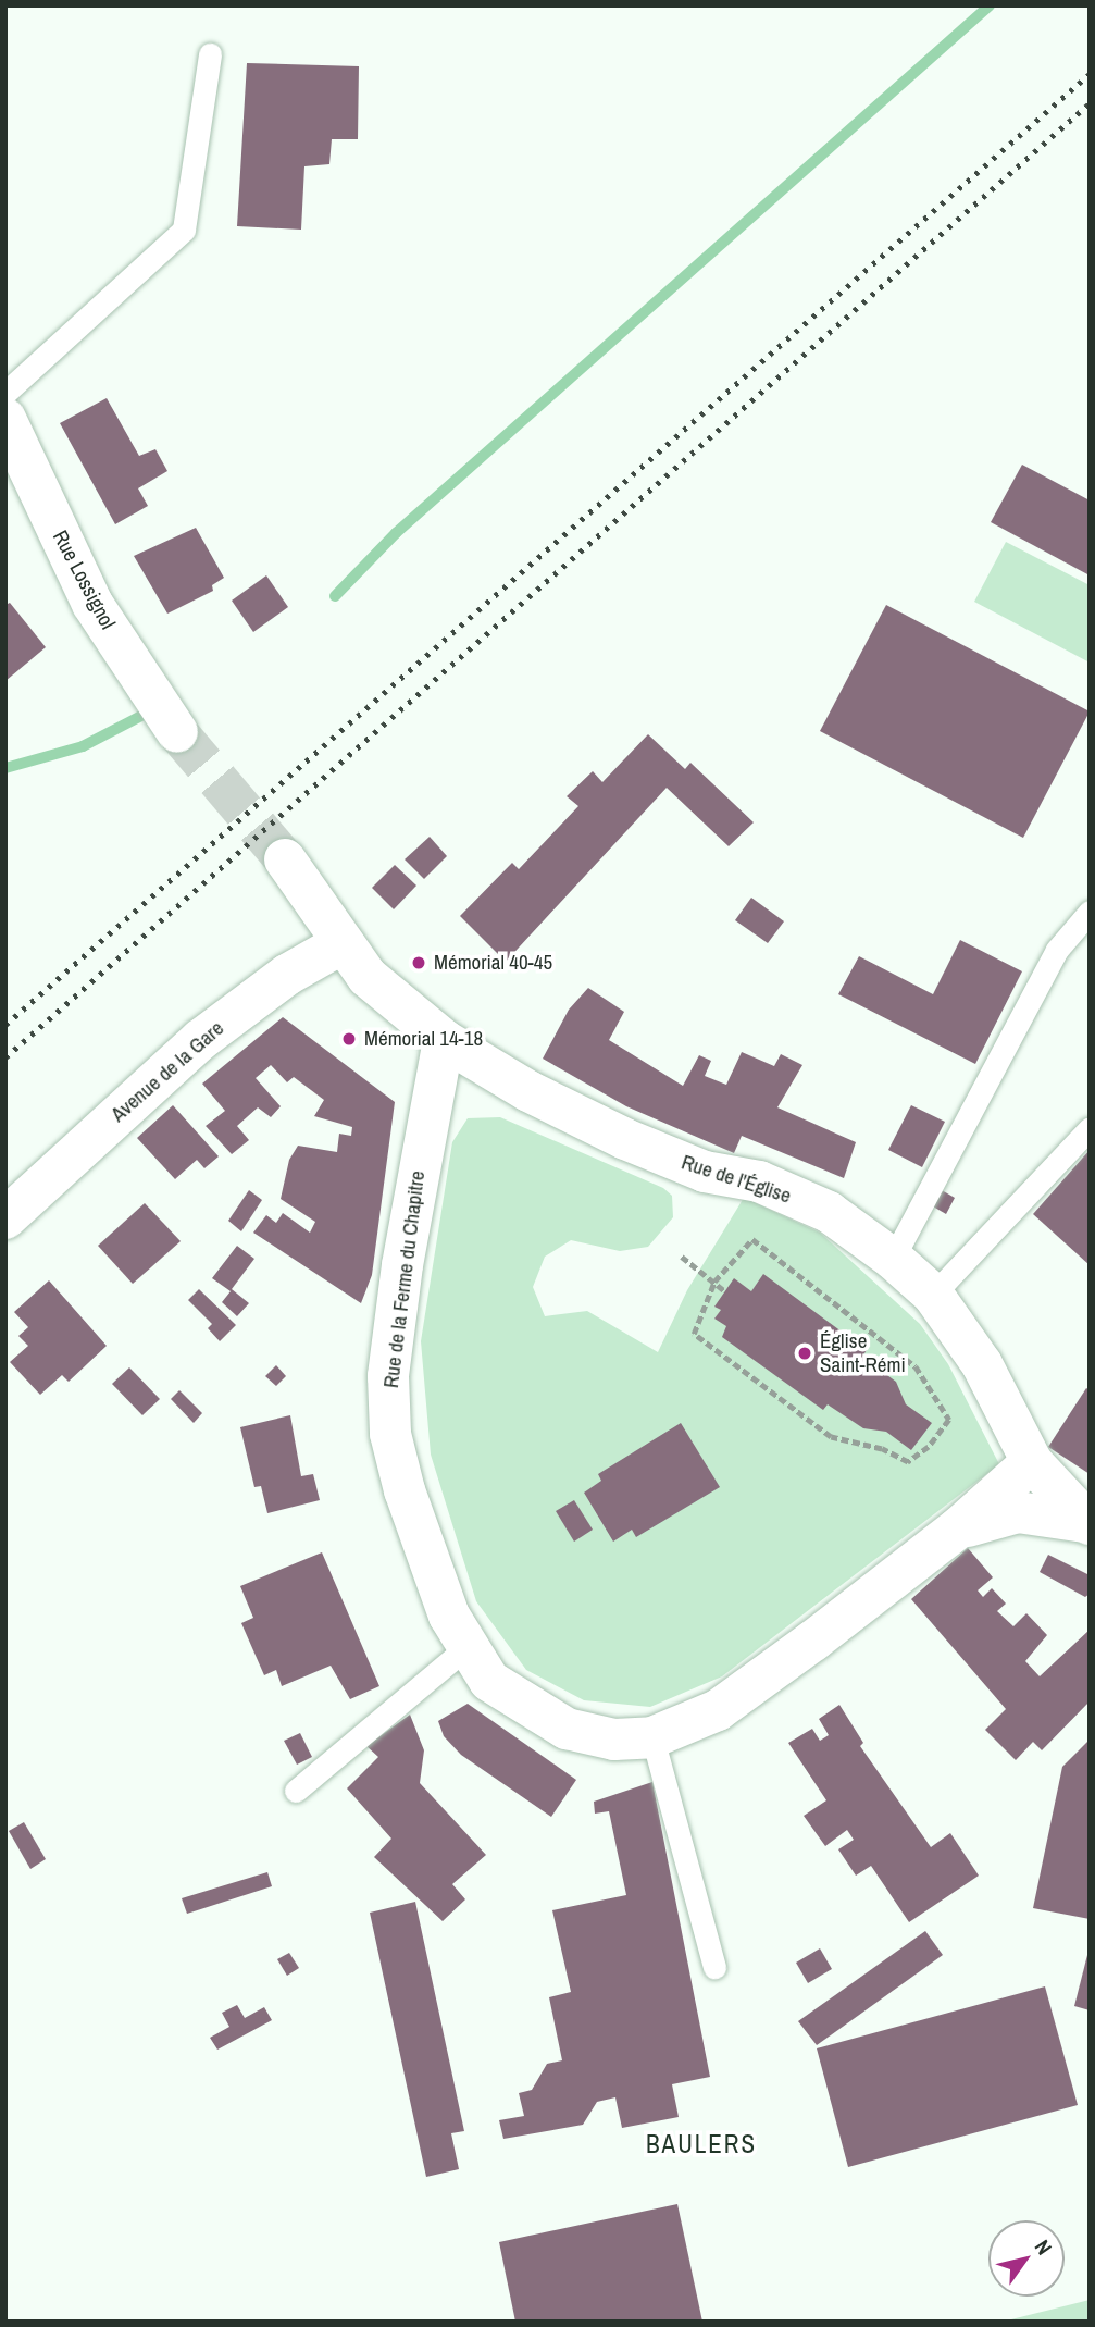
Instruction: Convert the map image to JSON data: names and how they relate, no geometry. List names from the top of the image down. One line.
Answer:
{"streets":{"street":["Rue Lossignol","Avenue de la Gare","Rue de l'Église","Rue de la Ferme du Chapitre"]},"crossings":[["Avenue de la Gare","Rue de l'Église"],["Rue de l'Église","Rue de la Ferme du Chapitre"]],"districts":["BAULERS"],"places":["Mémorial 40-45","Mémorial 14-18","Église Saint-Rémi"],"north":"top right"}
